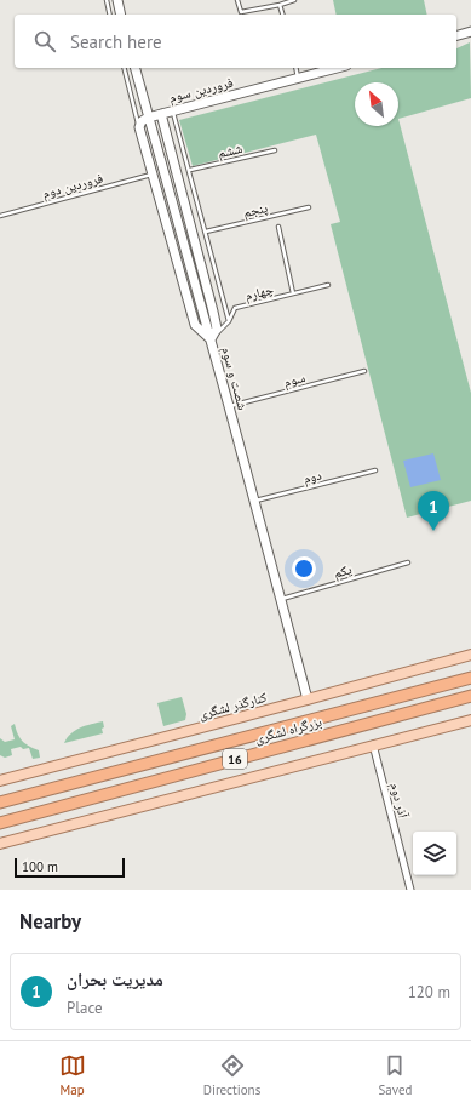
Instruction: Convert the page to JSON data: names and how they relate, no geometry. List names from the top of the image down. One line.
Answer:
{"streets":{"highway":["بزرگراه لشگری","16"],"main road":["کنارگذر لشگری"],"street":["فروردین سوم","شصت و سوم","آذر دوم"],"lane":["ششم","فروردین دوم","پنجم","چهارم","سوم","دوم","یکم"]},"crossings":[["فروردین سوم","شصت و سوم"],["چهارم","شصت و سوم"],["شصت و سوم","سوم"],["شصت و سوم","دوم"],["شصت و سوم","یکم"],["شصت و سوم","کنارگذر لشگری"]],"scale_bar":"100 m","north":"top left","page":{"search":"Search here","pins":"1","scale":"100 m","heading":"Nearby","list":[{"mark":"1","name":"مدیریت بحران","note":"Place","value":"120 m"}],"nav":["Map","Directions","Saved"]}}
